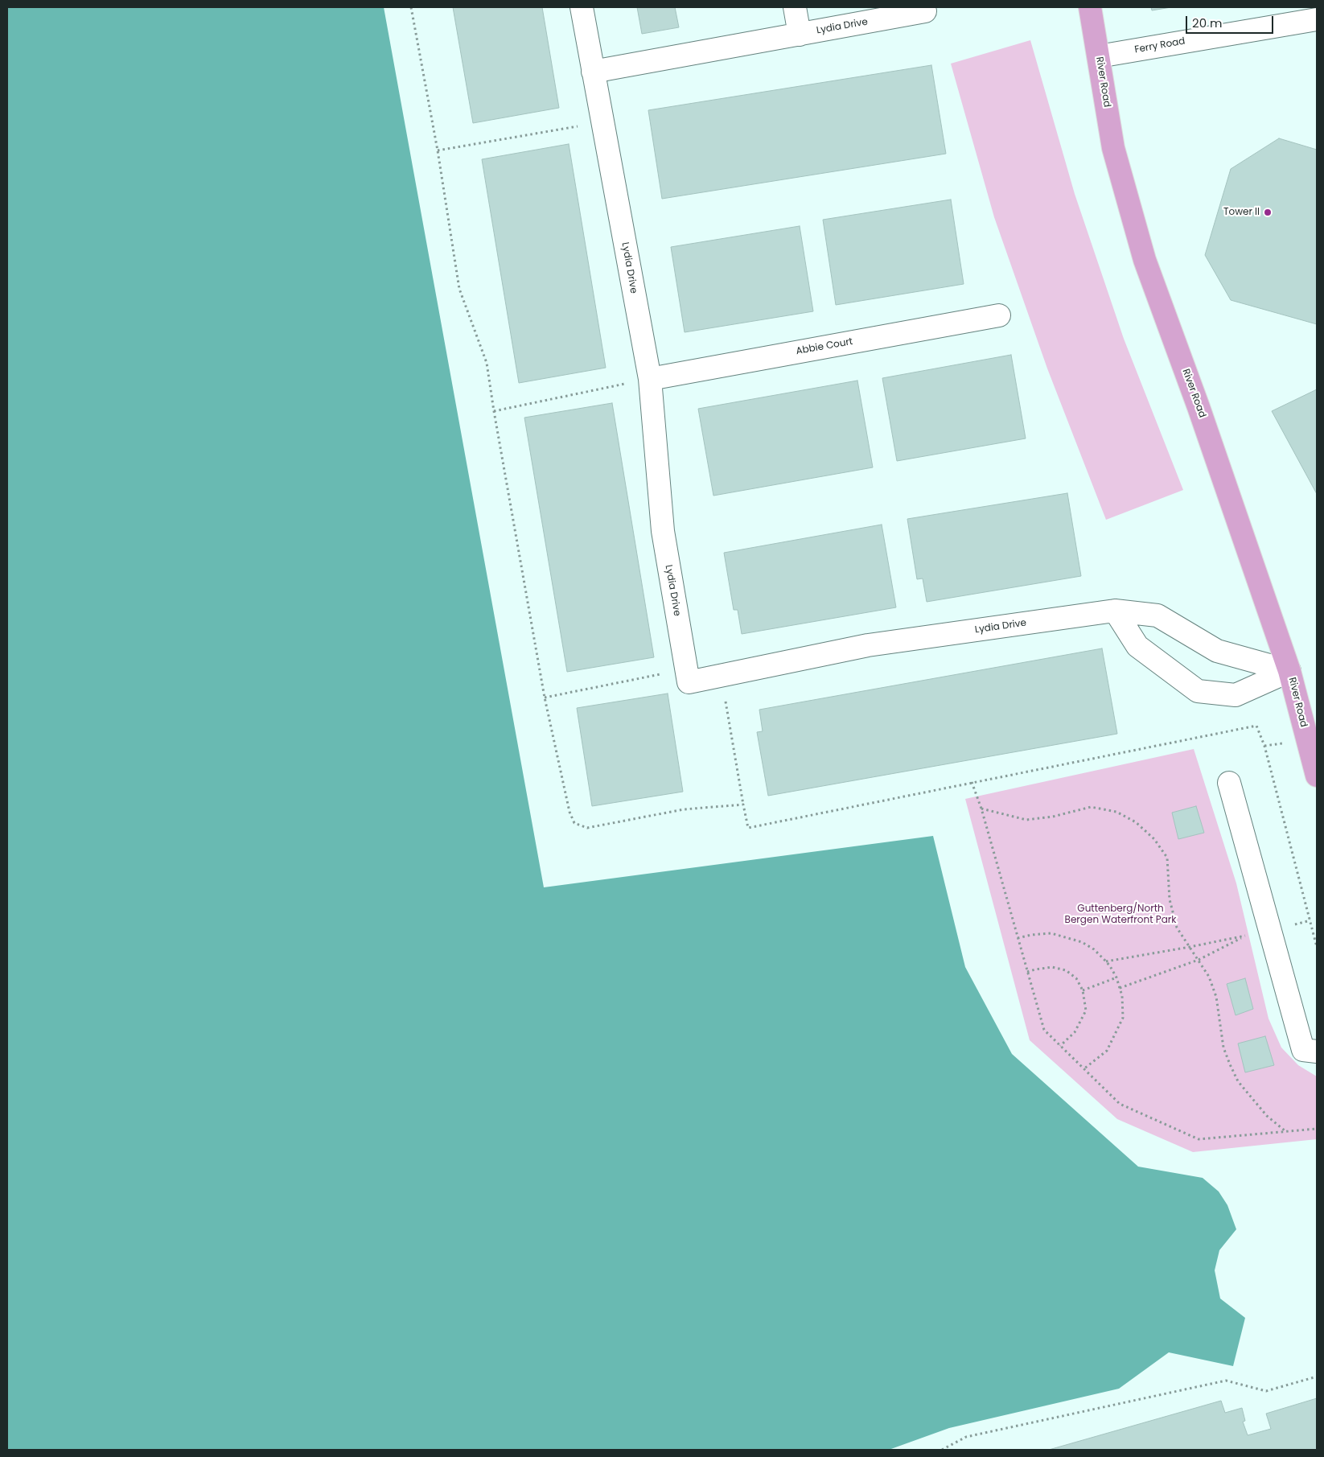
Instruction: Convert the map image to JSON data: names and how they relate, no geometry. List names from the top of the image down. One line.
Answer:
{"streets":{"main road":["River Road"],"street":["Lydia Drive","Ferry Road","Abbie Court"]},"crossings":[["Lydia Drive","River Road"],["Lydia Drive","Abbie Court"],["Ferry Road","River Road"]],"parks":["Guttenberg/North Bergen Waterfront Park"],"places":["Tower II"],"scale_bar":"20 m"}
